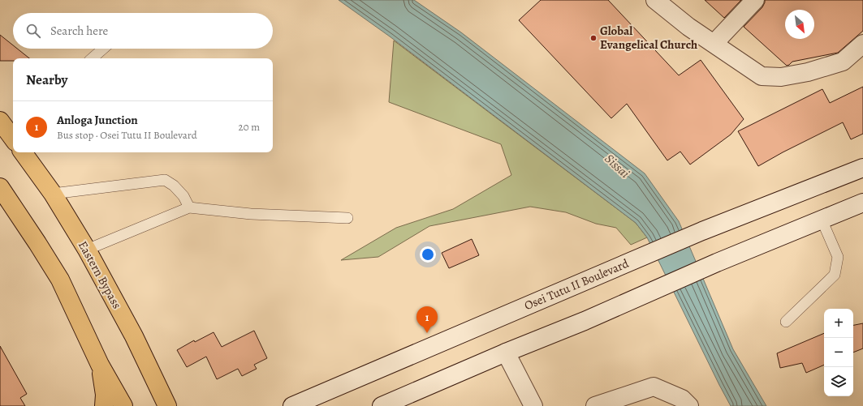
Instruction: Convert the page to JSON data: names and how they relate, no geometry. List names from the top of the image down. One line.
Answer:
{"streets":{"highway":["Eastern Bypass"],"main road":["Osei Tutu II Boulevard"]},"water":["Sissai"],"places":["Global Evangelical Church"],"north":"bottom right","page":{"search":"Search here","heading":"Nearby","list":[{"mark":"1","name":"Anloga Junction","note":"Bus stop · Osei Tutu II Boulevard","value":"20 m"}],"pins":"1","map_buttons":["+","−"]}}
